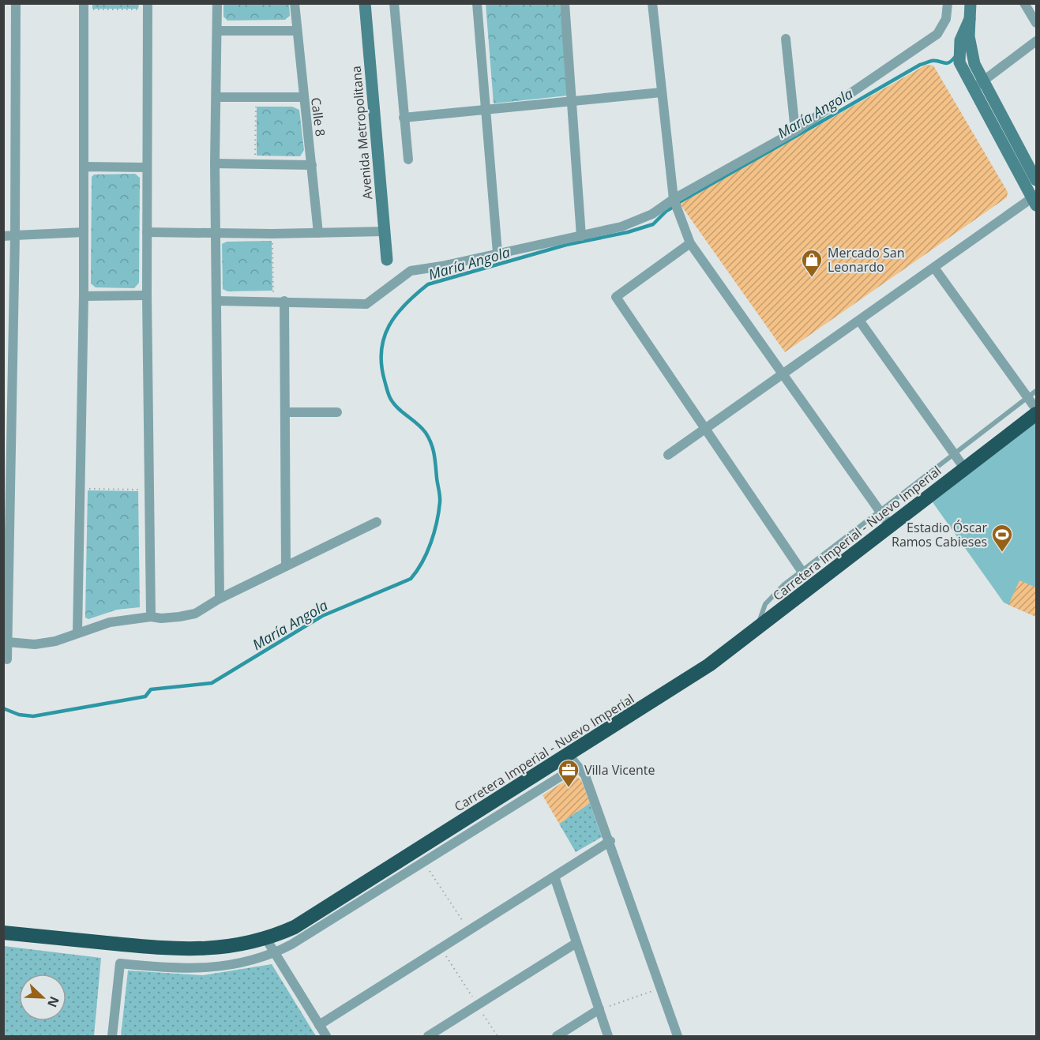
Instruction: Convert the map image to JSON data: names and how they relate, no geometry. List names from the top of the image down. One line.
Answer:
{"streets":{"highway":["Carretera Imperial - Nuevo Imperial"],"street":["Calle 8","Avenida Metropolitana"]},"water":["María Angola"],"places":{"shop":["Mercado San Leonardo"],"sports":["Estadio Óscar Ramos Cabieses"],"office":["Villa Vicente"]},"north":"bottom right"}
